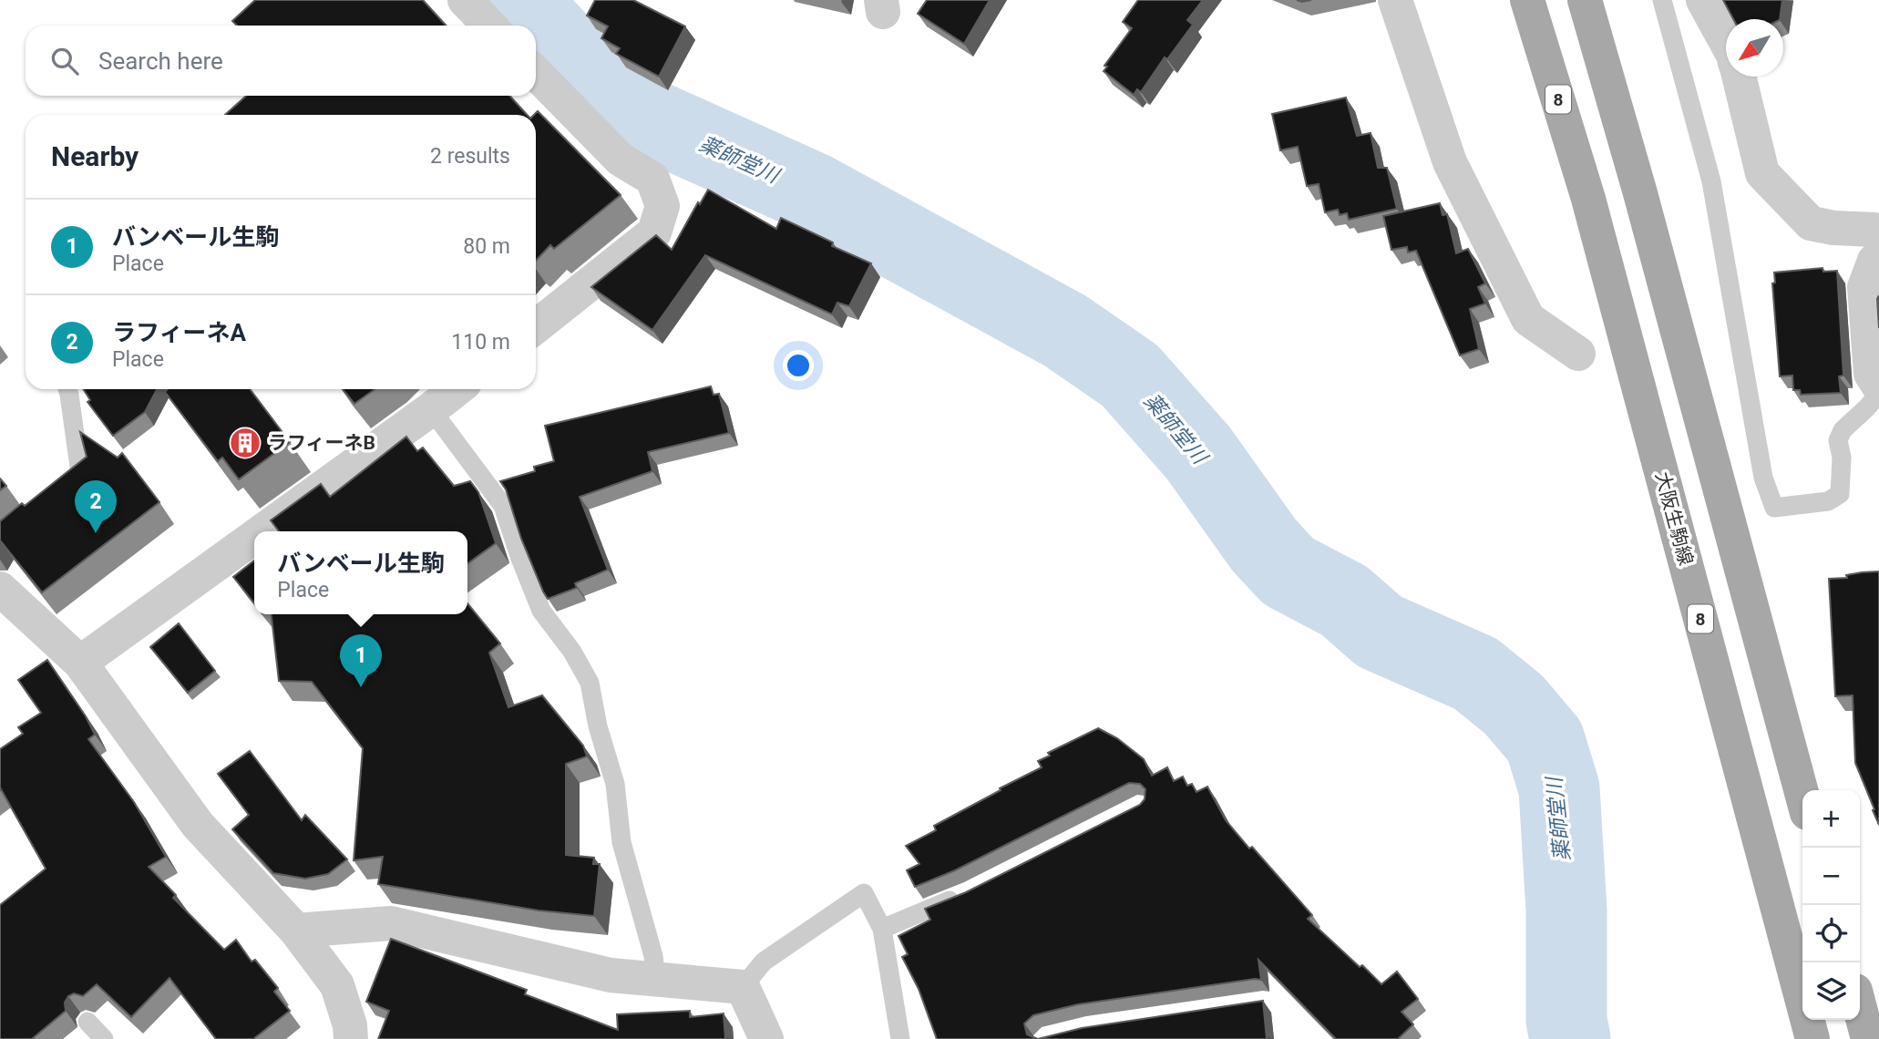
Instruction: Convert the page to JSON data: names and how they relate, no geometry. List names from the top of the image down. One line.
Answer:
{"streets":{"main road":["8","大阪生駒線"]},"water":["薬師堂川"],"places":{"building":["ラフィーネB"]},"north":"bottom left","page":{"search":"Search here","heading":["Nearby","2 results"],"list":[{"mark":"1","name":"バンベール生駒","note":"Place","value":"80 m"},{"mark":"2","name":"ラフィーネA","note":"Place","value":"110 m"}],"pins":["2","1"],"popup":["バンベール生駒","Place"],"map_buttons":["+","−"]}}
